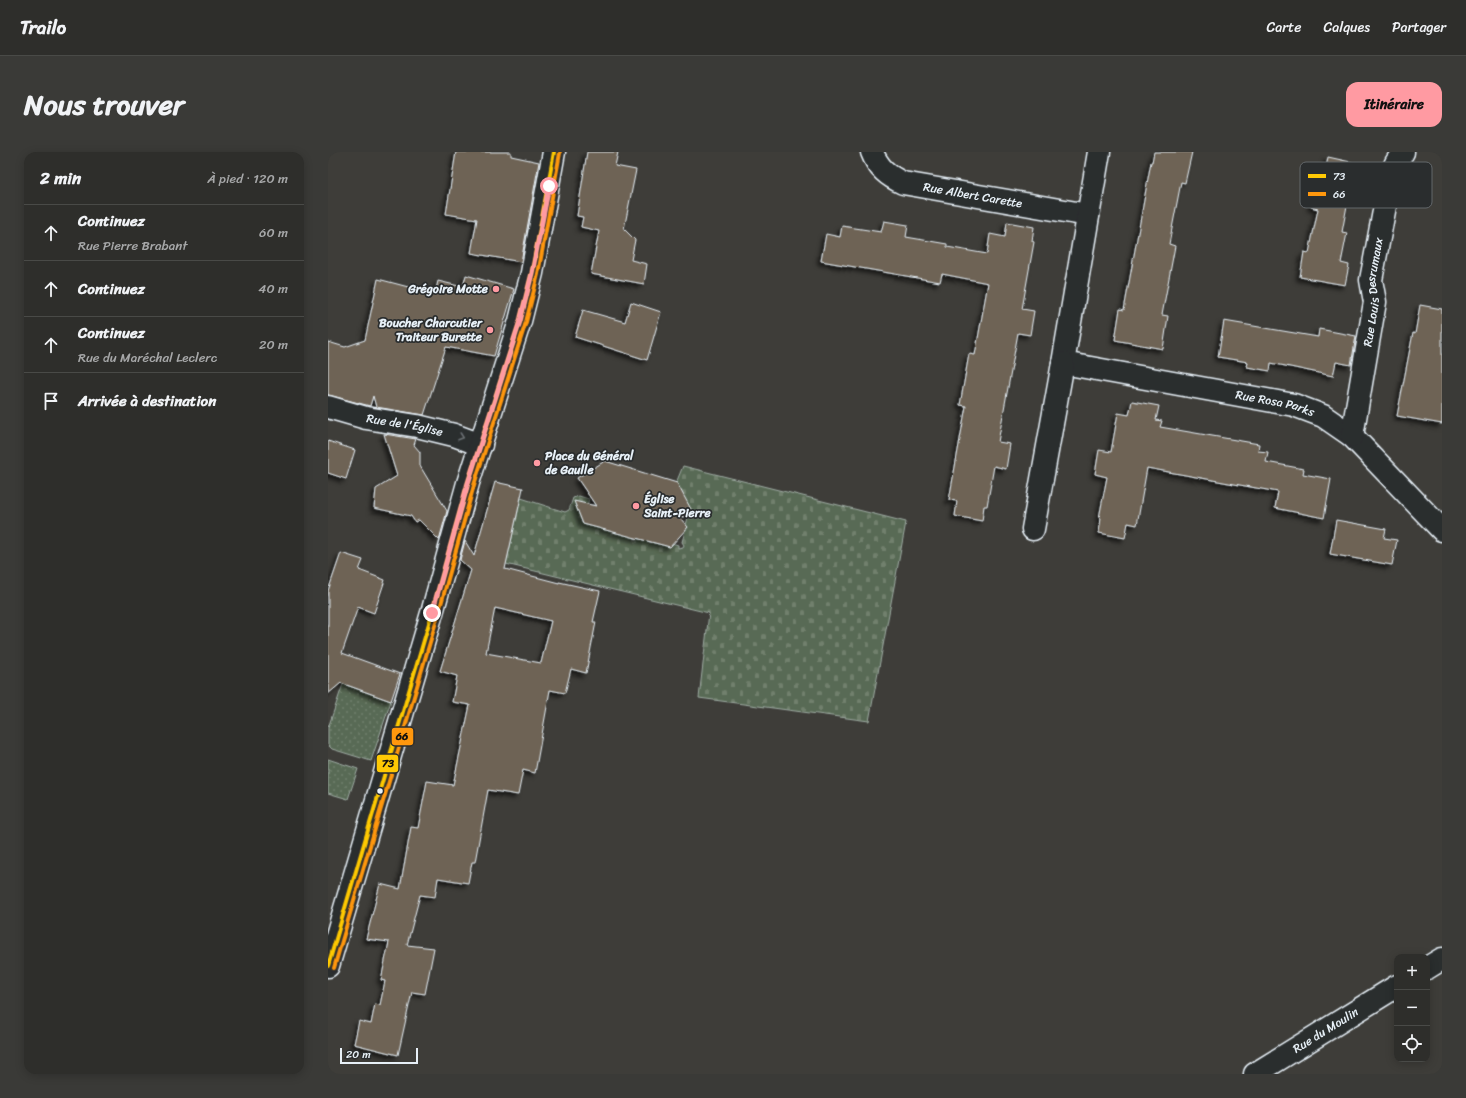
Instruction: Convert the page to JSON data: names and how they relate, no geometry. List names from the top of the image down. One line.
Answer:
{"streets":{"street":["Rue Albert Carette","Rue Louis Desrumaux","Rue Rosa Parks","Rue de l'Église","Rue du Moulin"]},"crossings":[["Rue Louis Desrumaux","Rue Rosa Parks"]],"one_way":["Rue de l'Église"],"places":["Grégoire Motte","Boucher Charcutier Traiteur Burette","Place du Général de Gaulle","Église Saint-Pierre"],"lines":["transit line 73","transit line 66"],"legend":["73","66"],"scale_bar":"20 m","page":{"header":"Trailo","nav":["Carte","Calques","Partager"],"title":"Nous trouver","buttons":"Itinéraire","heading":["2 min","À pied · 120 m"],"list":[["Continuez","Rue Pierre Brabant","60 m"],["Continuez","40 m"],["Continuez","Rue du Maréchal Leclerc","20 m"],"Arrivée à destination"],"map_buttons":["+","−"],"scale":"20 m"}}
